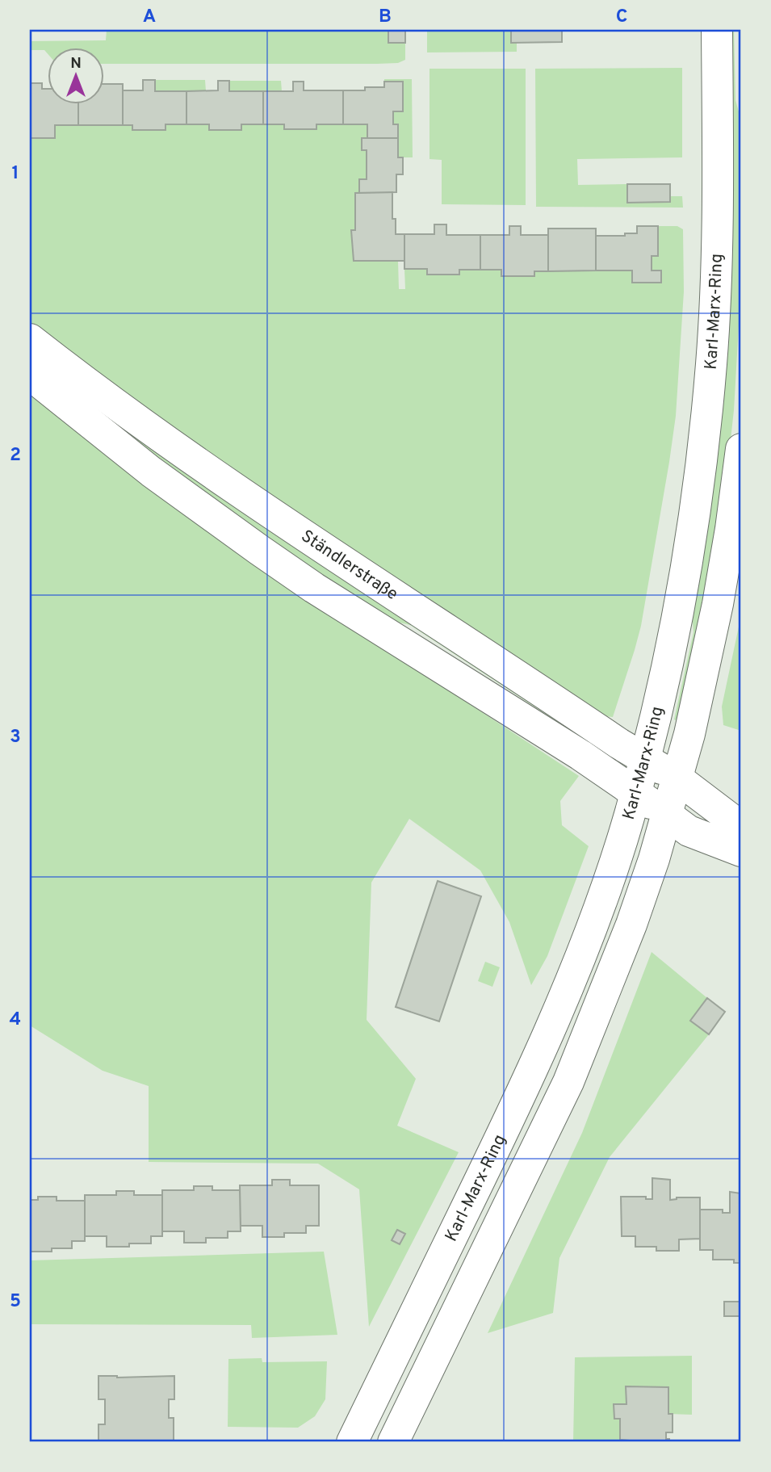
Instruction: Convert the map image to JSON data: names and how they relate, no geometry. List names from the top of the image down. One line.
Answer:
{"streets":{"main road":["Karl-Marx-Ring","Ständlerstraße"]},"crossings":[["Karl-Marx-Ring","Ständlerstraße"]],"north":"top","grid":{"columns":["A","B","C"],"rows":["1","2","3","4","5"]}}
